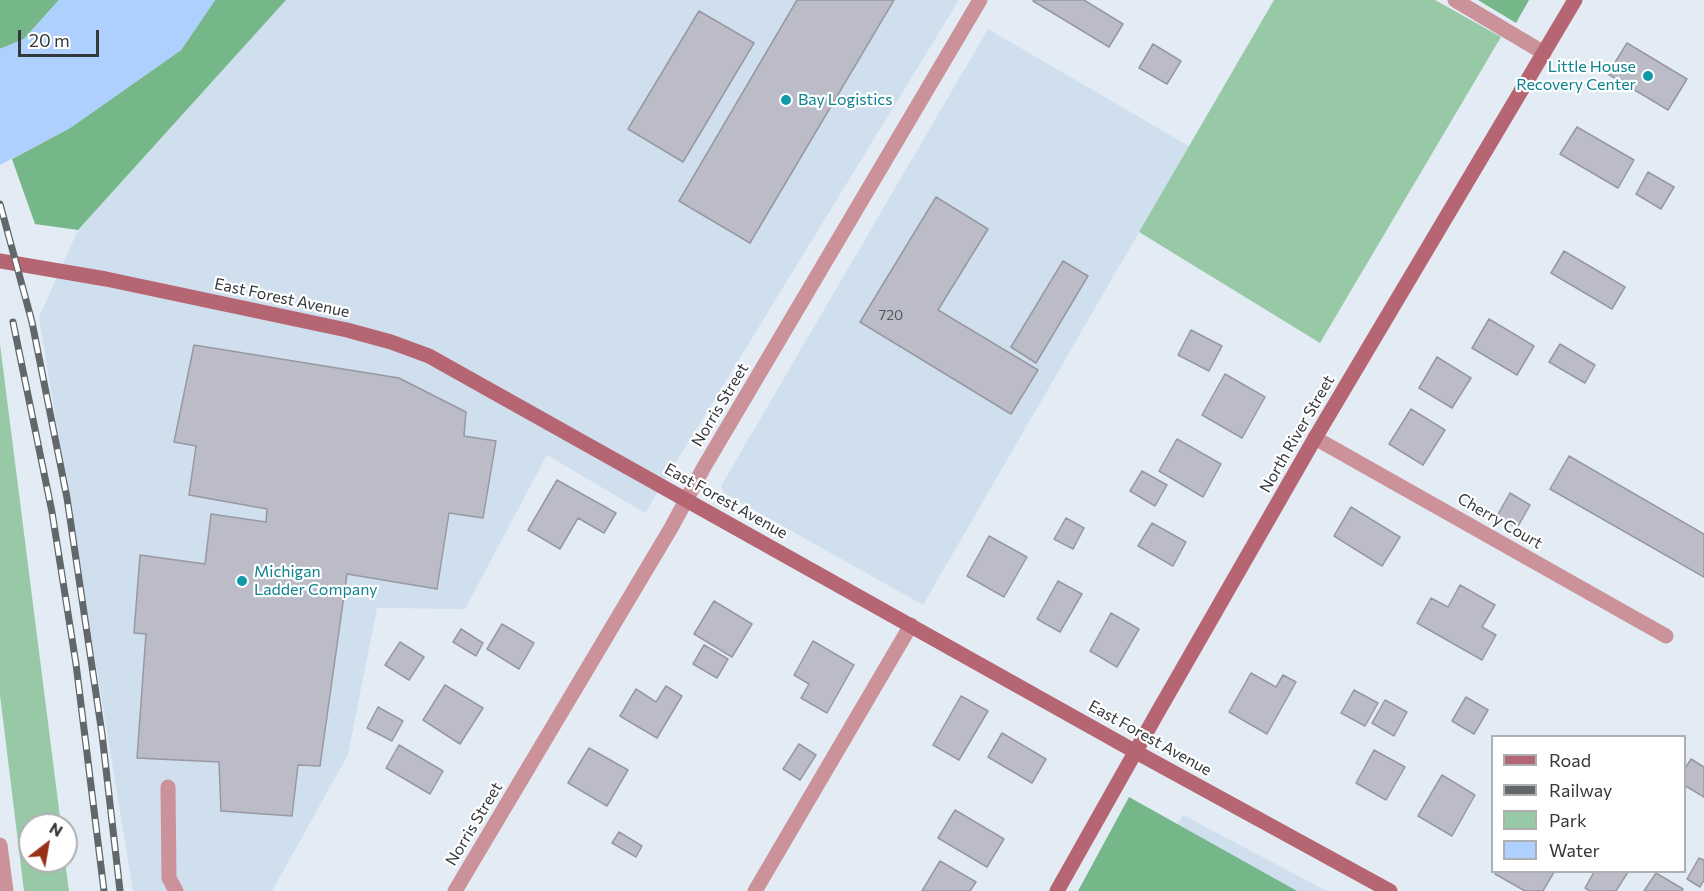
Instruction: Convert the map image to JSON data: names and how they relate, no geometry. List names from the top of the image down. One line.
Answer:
{"streets":{"main road":["East Forest Avenue","North River Street"],"street":["Norris Street","Cherry Court"]},"crossings":[["East Forest Avenue","Norris Street"],["East Forest Avenue","North River Street"],["North River Street","Cherry Court"]],"places":["Little House Recovery Center","Bay Logistics","Michigan Ladder Company"],"house_numbers":["720"],"legend":["Road","Railway","Park","Water"],"scale_bar":"20 m","north":"top right"}
